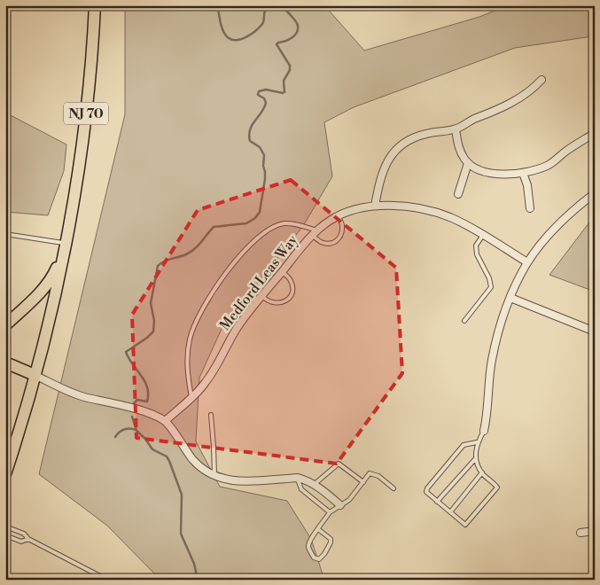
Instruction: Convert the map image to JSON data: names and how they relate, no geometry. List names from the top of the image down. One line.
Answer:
{"streets":{"highway":["NJ 70"],"street":["Medford Leas Way"]}}
